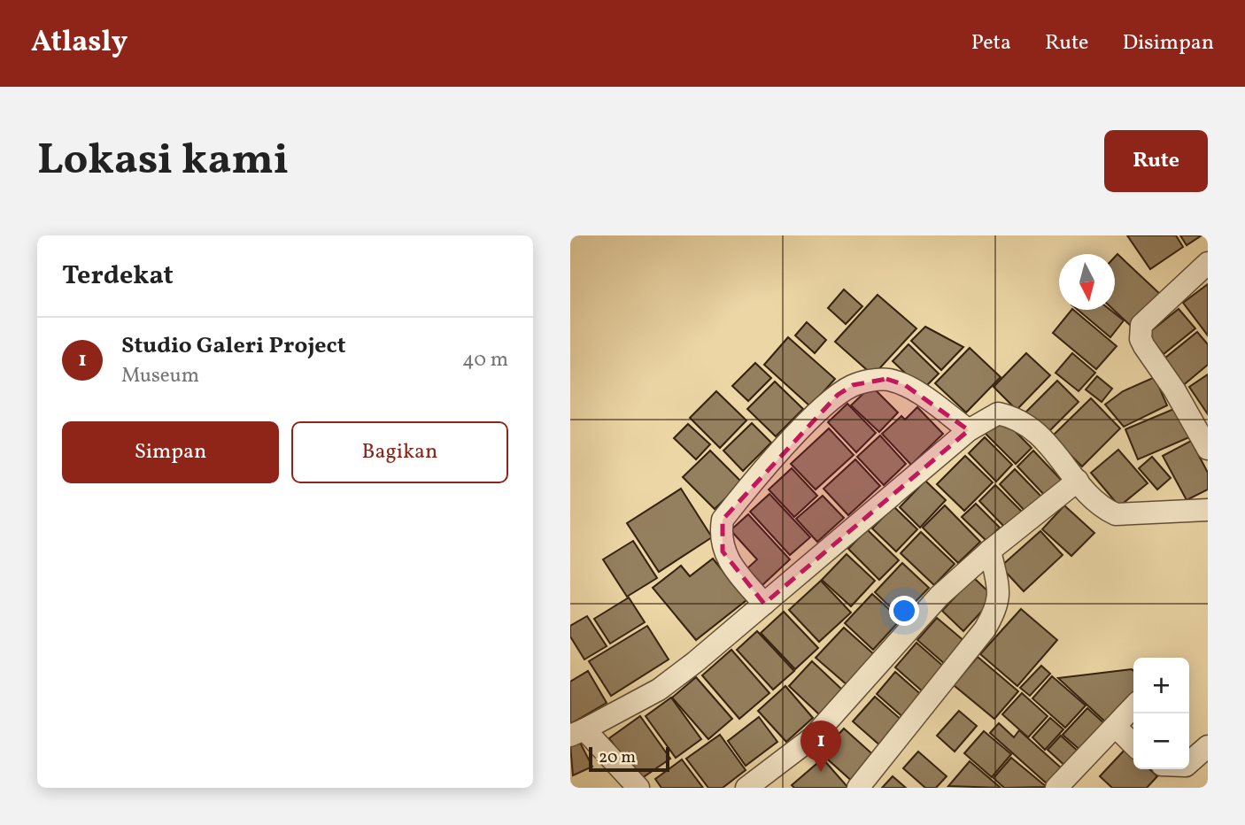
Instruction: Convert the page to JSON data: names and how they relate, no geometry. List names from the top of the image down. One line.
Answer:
{"scale_bar":"20 m","north":"bottom","page":{"header":"Atlasly","nav":["Peta","Rute","Disimpan"],"buttons":["Rute",["Simpan","Bagikan"]],"title":"Lokasi kami","heading":"Terdekat","list":[{"mark":"1","name":"Studio Galeri Project","note":"Museum","value":"40 m"}],"map_buttons":["+","−"],"pins":"1","scale":"20 m"}}
